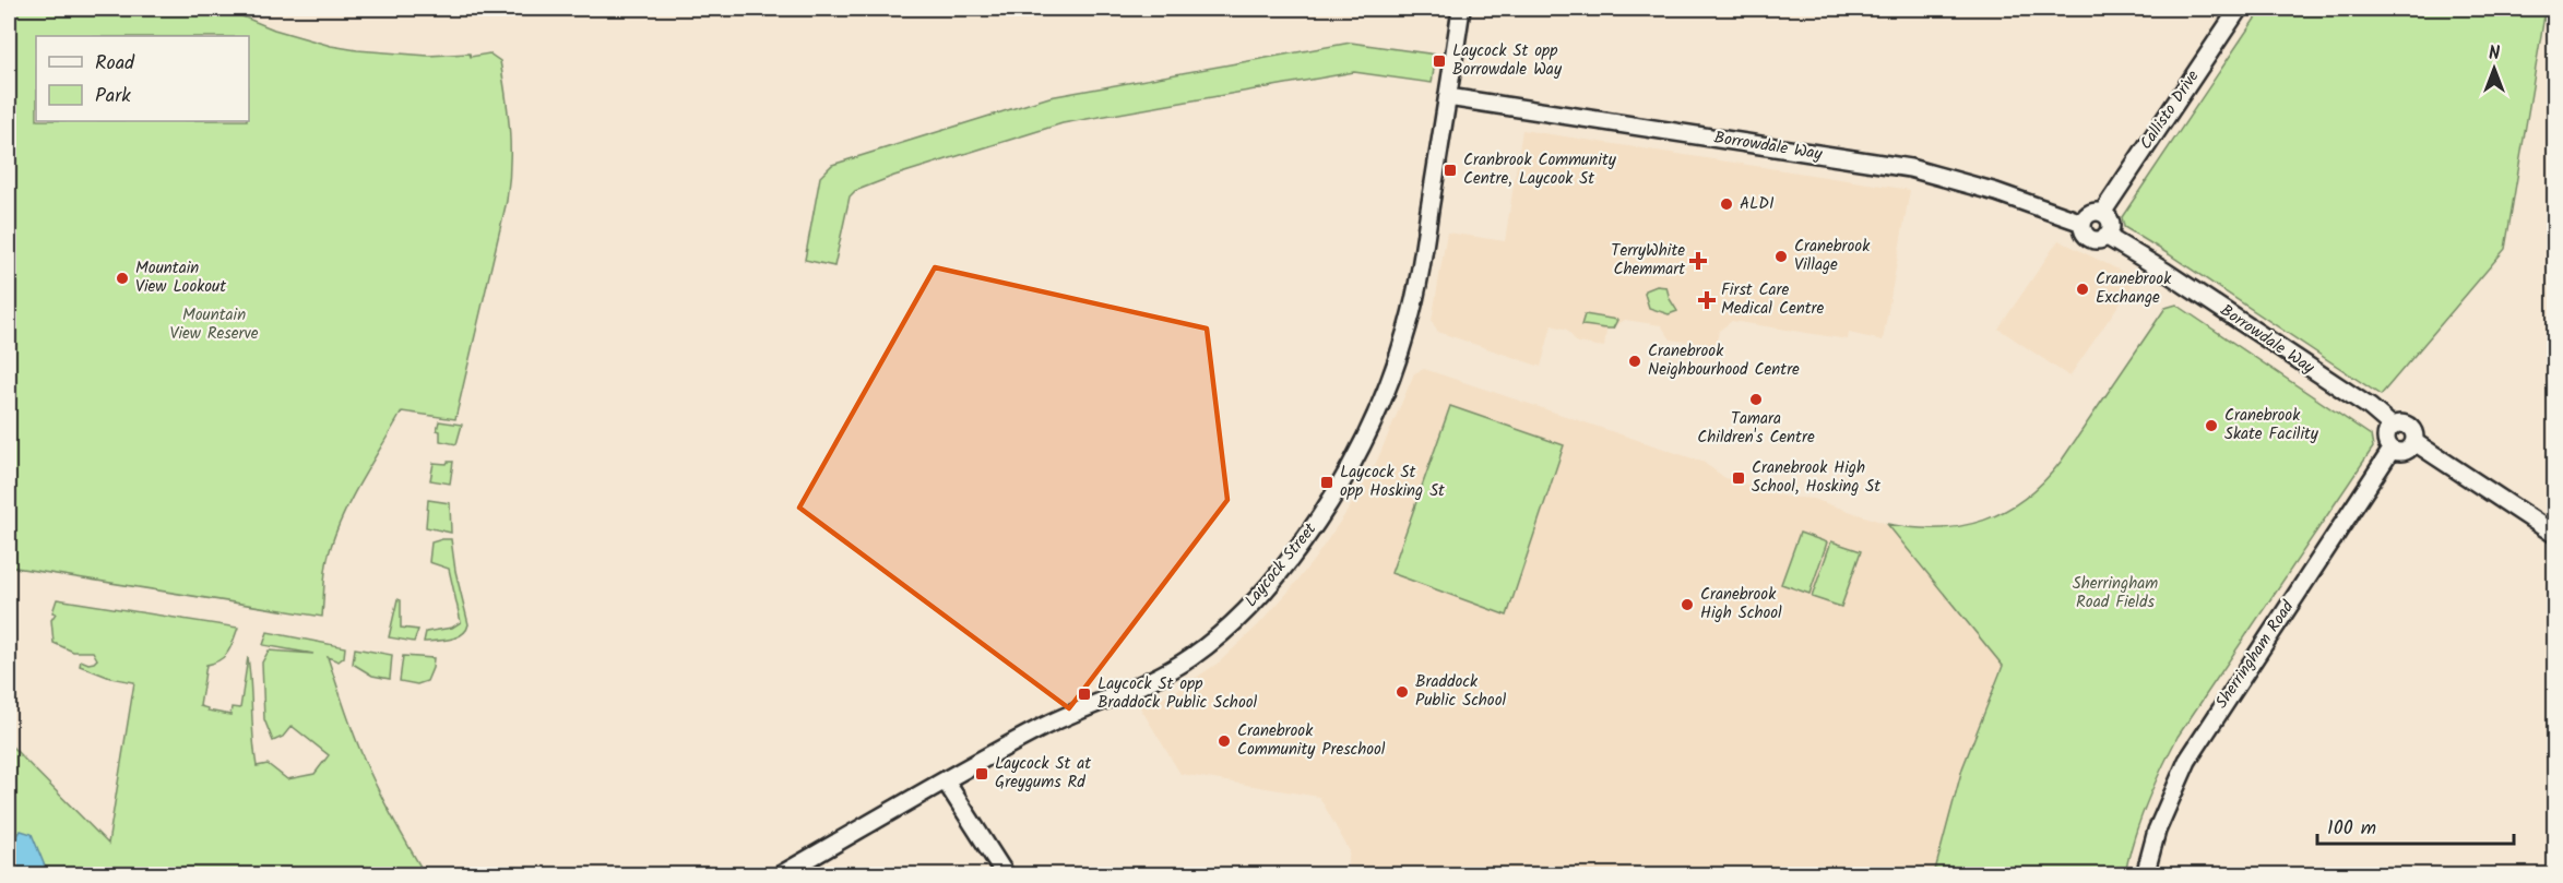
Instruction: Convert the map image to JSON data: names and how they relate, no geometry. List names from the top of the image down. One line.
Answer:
{"streets":{"street":["Callisto Drive","Borrowdale Way","Laycock Street","Sherringham Road"]},"crossings":[["Callisto Drive","Borrowdale Way"],["Borrowdale Way","Laycock Street"],["Borrowdale Way","Sherringham Road"]],"parks":["Mountain View Reserve","Sherringham Road Fields"],"places":{"transit":["Laycock St opp Borrowdale Way","Cranbrook Community Centre, Laycook St","Cranebrook High School, Hosking St","Laycock St opp Hosking St","Laycock St opp Braddock Public School","Laycock St at Greygums Rd"],"other":["ALDI","Cranebrook Village","Mountain View Lookout","Cranebrook Exchange","Cranebrook Neighbourhood Centre","Tamara Children's Centre","Cranebrook Skate Facility","Cranebrook High School","Braddock Public School","Cranebrook Community Preschool"],"health":["TerryWhite Chemmart","First Care Medical Centre"]},"legend":["Road","Park"],"scale_bar":"100 m","north":"top"}
